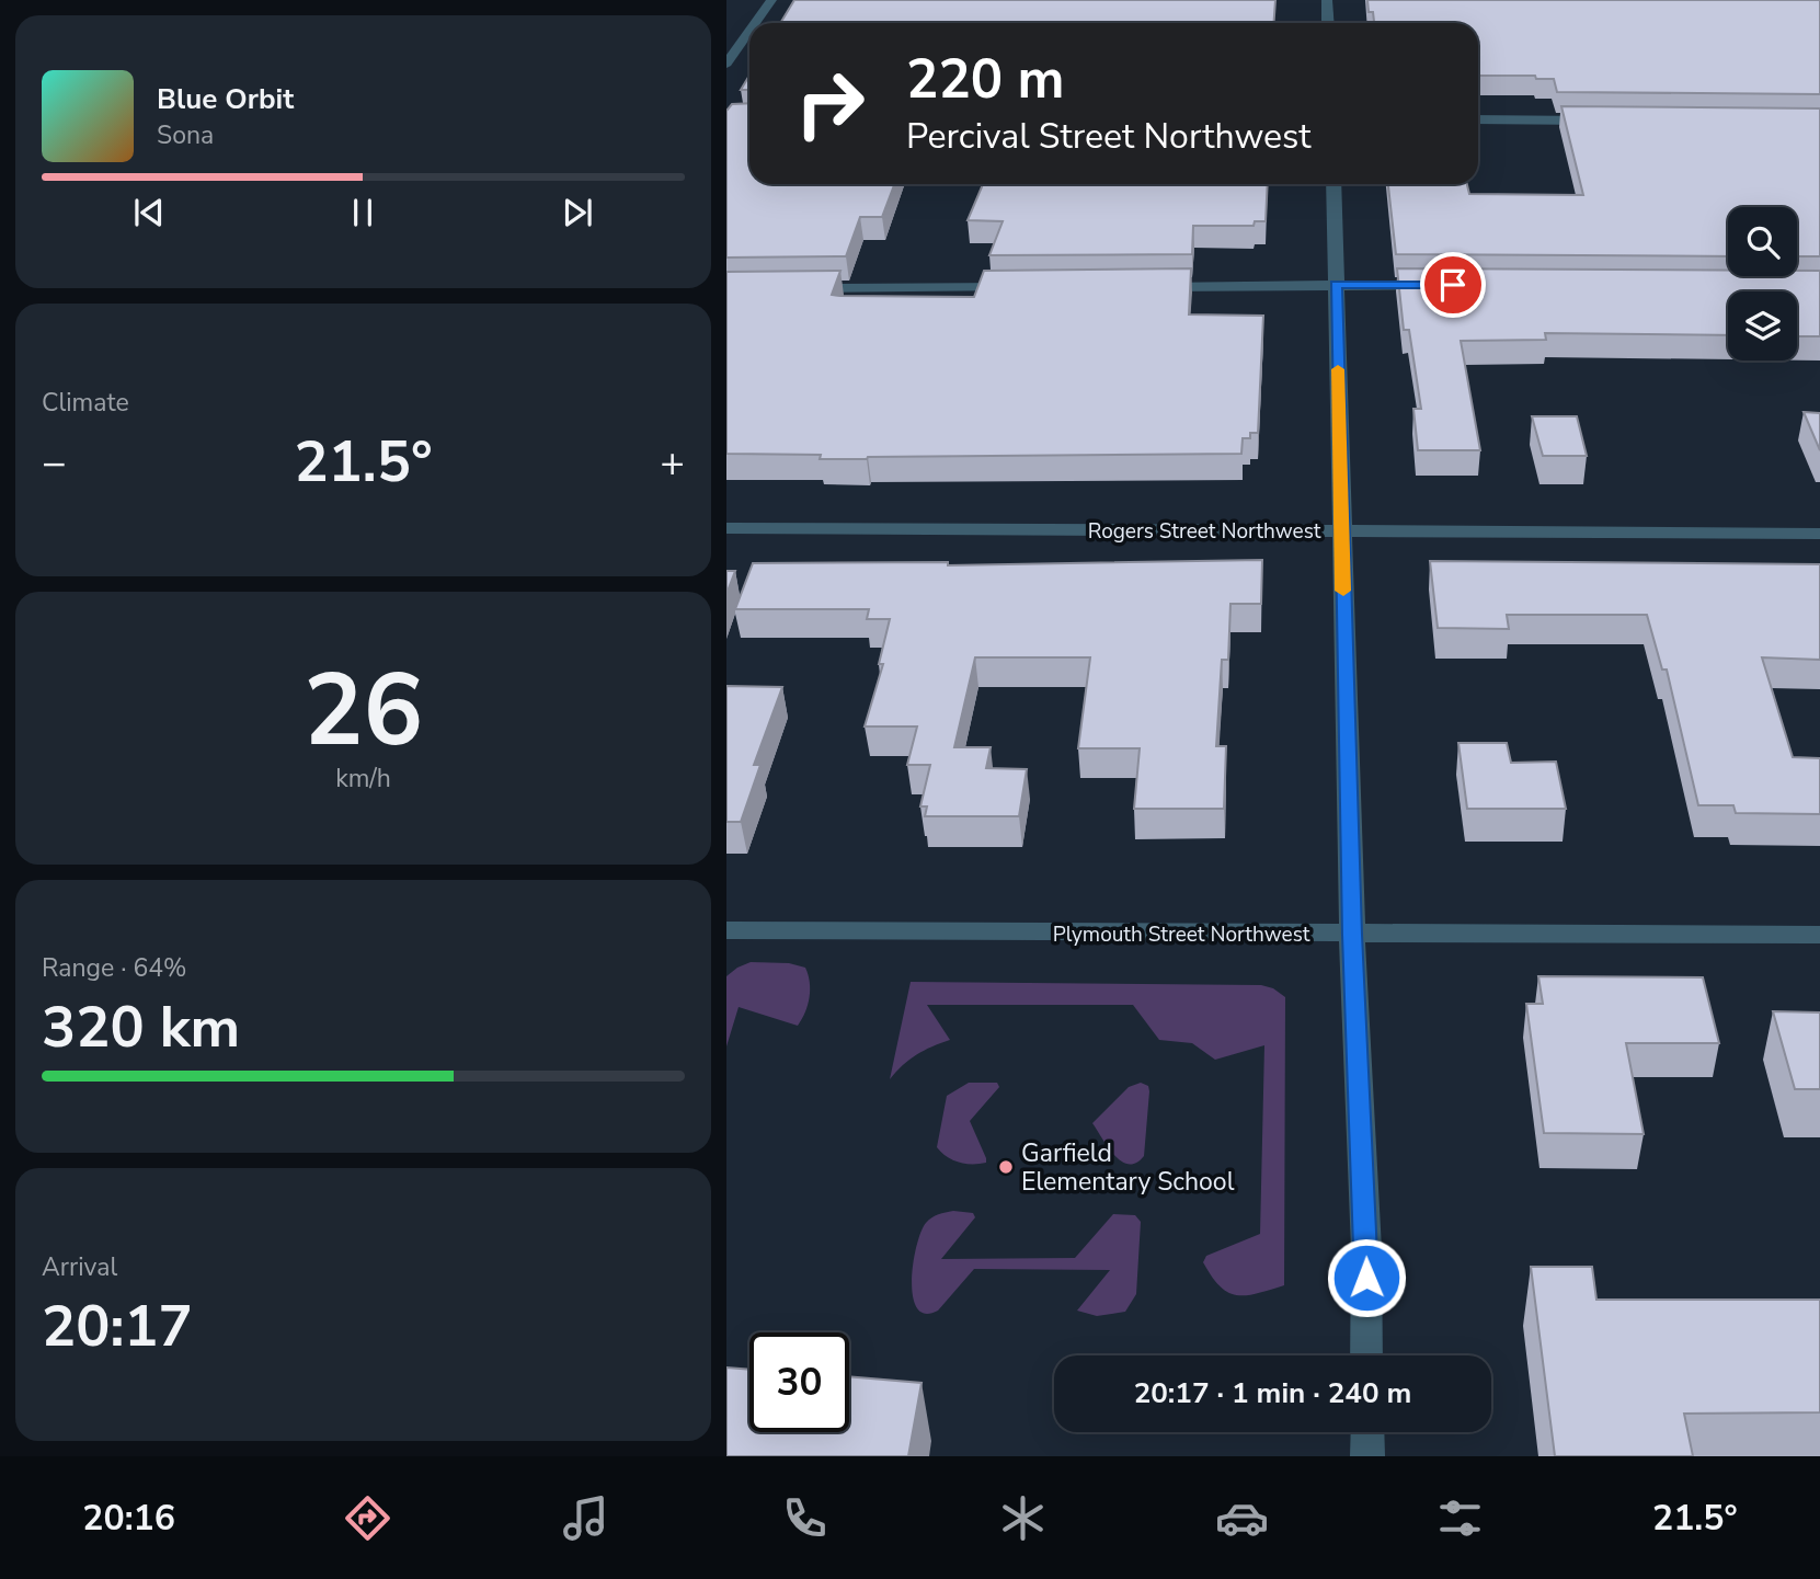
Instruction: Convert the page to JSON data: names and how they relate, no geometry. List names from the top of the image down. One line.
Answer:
{"streets":{"street":["Rogers Street Northwest","Plymouth Street Northwest"]},"places":["Garfield Elementary School"],"page":{"turn":["220 m","Percival Street Northwest"],"song":["Blue Orbit","Sona"],"tile":["Climate",["26","km/h"],["Range · 64%","320 km"],["Arrival","20:17"]],"heat":["−","21.5°","+"],"limit":"30","trip":"20:17 · 1 min · 240 m","tabs":["20:16","21.5°"]}}
